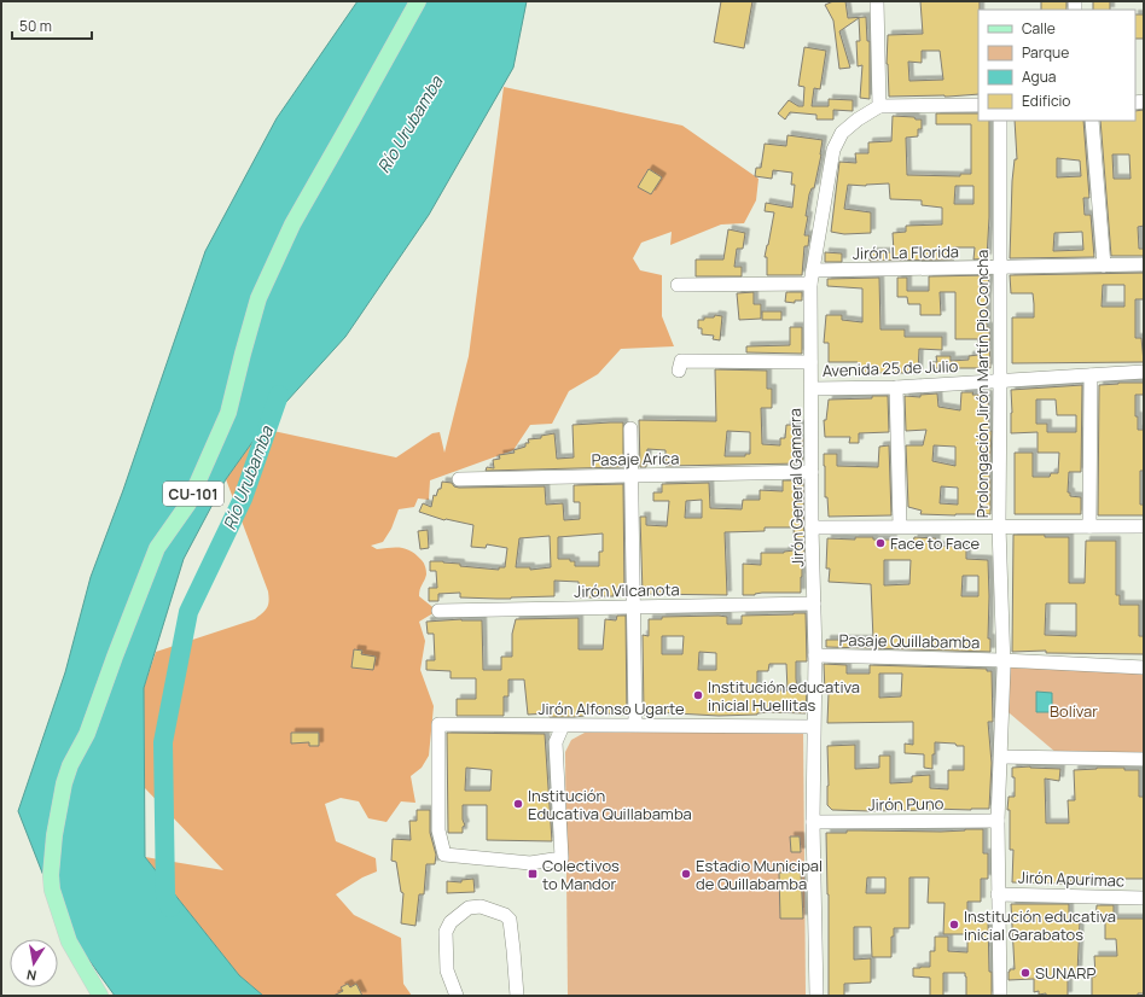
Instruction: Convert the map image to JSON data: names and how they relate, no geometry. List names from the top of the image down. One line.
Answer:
{"streets":{"main road":["CU-101"],"street":["Jirón La Florida","Avenida 25 de Julio","Prolongación Jirón Martín Pio Concha","Pasaje Arica","Jirón General Gamarra","Jirón Vilcanota","Pasaje Quillabamba","Jirón Alfonso Ugarte","Jirón Puno","Jirón Apurimac"]},"crossings":[["Jirón La Florida","Prolongación Jirón Martín Pio Concha"],["Jirón La Florida","Jirón General Gamarra"],["Avenida 25 de Julio","Prolongación Jirón Martín Pio Concha"],["Avenida 25 de Julio","Jirón General Gamarra"],["Prolongación Jirón Martín Pio Concha","Pasaje Quillabamba"],["Prolongación Jirón Martín Pio Concha","Jirón Puno"],["Prolongación Jirón Martín Pio Concha","Jirón Apurimac"],["Pasaje Arica","Jirón General Gamarra"],["Jirón General Gamarra","Jirón Vilcanota"],["Jirón General Gamarra","Pasaje Quillabamba"],["Jirón General Gamarra","Jirón Alfonso Ugarte"],["Jirón General Gamarra","Jirón Puno"]],"water":["Río Urubamba"],"parks":["Bolívar"],"places":{"other":["Face to Face","Institución educativa inicial Huellitas","Institución Educativa Quillabamba","Estadio Municipal de Quillabamba","Institución educativa inicial Garabatos","SUNARP"],"transit":["Colectivos to Mandor"]},"legend":["Calle","Parque","Agua","Edificio"],"scale_bar":"50 m","north":"bottom"}
